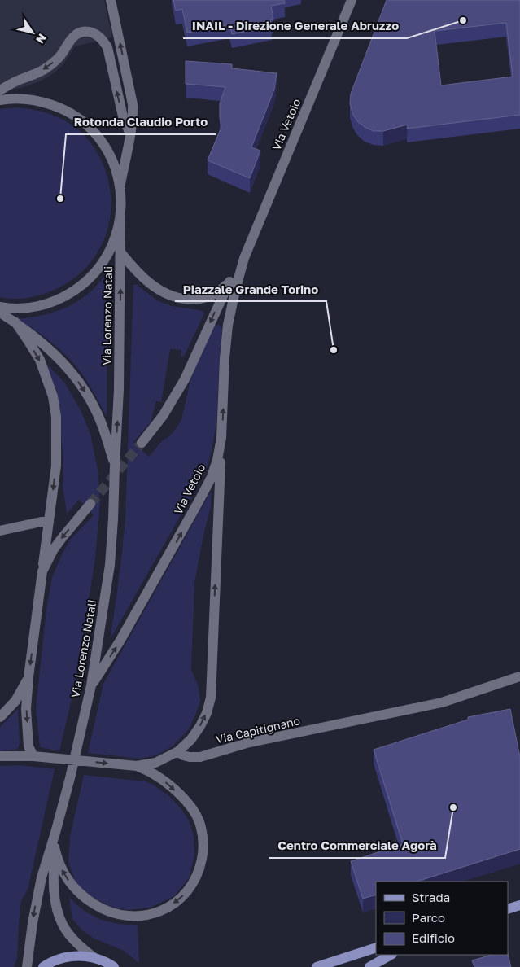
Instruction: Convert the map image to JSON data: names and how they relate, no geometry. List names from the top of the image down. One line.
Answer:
{"streets":{"street":["Via Vetoio","Via Lorenzo Natali","Via Capitignano"]},"crossings":[["Via Vetoio","Via Lorenzo Natali"]],"places":["INAIL - Direzione Generale Abruzzo","Rotonda Claudio Porto","Piazzale Grande Torino","Centro Commerciale Agorà"],"legend":["Strada","Parco","Edificio"],"north":"bottom right"}
